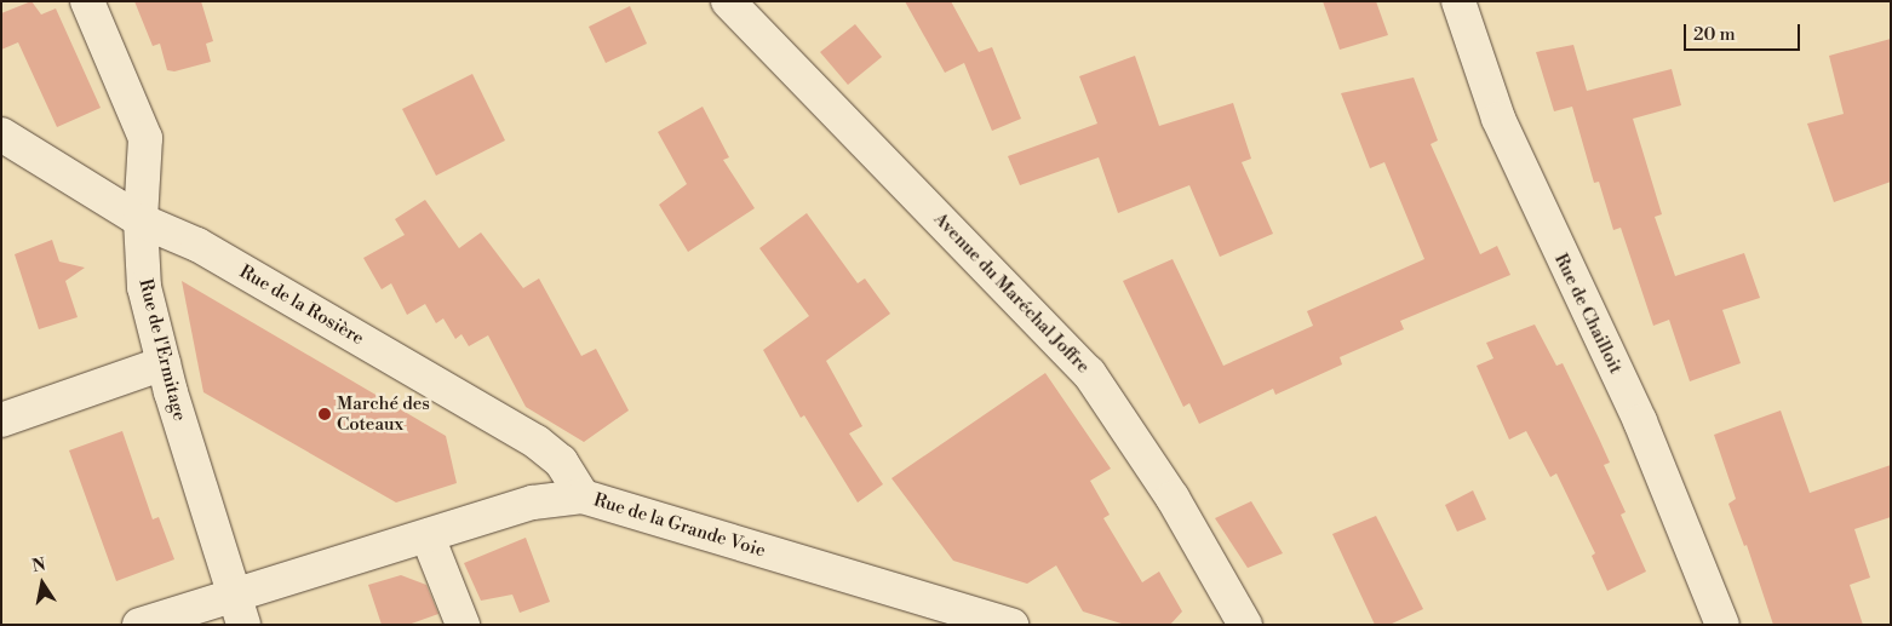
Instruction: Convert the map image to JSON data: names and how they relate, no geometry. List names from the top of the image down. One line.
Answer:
{"streets":{"street":["Avenue du Maréchal Joffre","Rue de la Rosière","Rue de Chailloit","Rue de l'Ermitage","Rue de la Grande Voie"]},"crossings":[["Rue de la Rosière","Rue de l'Ermitage"],["Rue de la Rosière","Rue de la Grande Voie"],["Rue de l'Ermitage","Rue de la Grande Voie"]],"places":["Marché des Coteaux"],"scale_bar":"20 m","north":"top"}
